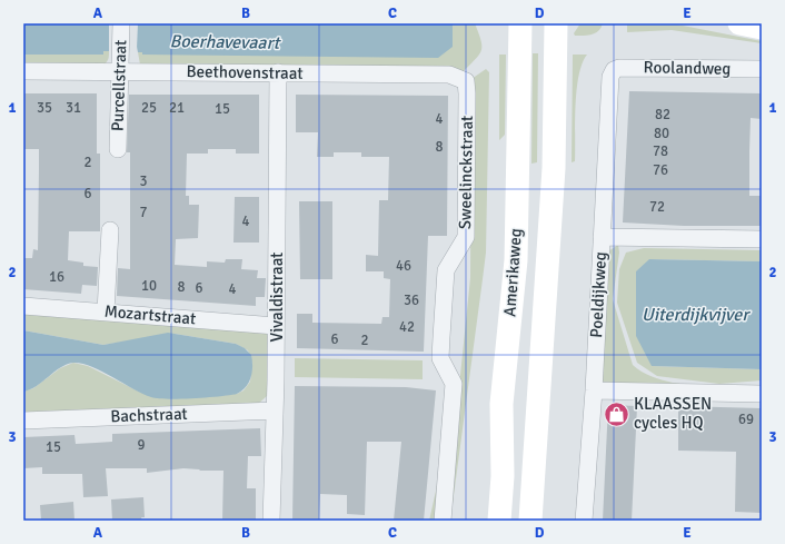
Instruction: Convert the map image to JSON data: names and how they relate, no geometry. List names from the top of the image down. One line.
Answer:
{"streets":{"main road":["Amerikaweg"],"street":["Roolandweg","Beethovenstraat","Purcellstraat","Sweelinckstraat","Poeldijkweg","Vivaldistraat","Mozartstraat","Bachstraat"]},"crossings":[["Roolandweg","Poeldijkweg"],["Beethovenstraat","Purcellstraat"],["Beethovenstraat","Sweelinckstraat"],["Beethovenstraat","Vivaldistraat"],["Vivaldistraat","Mozartstraat"],["Vivaldistraat","Bachstraat"]],"water":["Boerhavevaart","Uiterdijkvijver"],"places":{"shop":["KLAASSEN cycles HQ"]},"house_numbers":["35","31","25","21","15","82","4","80","8","78","2","76","3","6","72","7","4","46","16","10","8","6","4","36","42","6","2","69","9","15"],"grid":{"columns":["A","B","C","D","E"],"rows":["1","2","3"]}}
